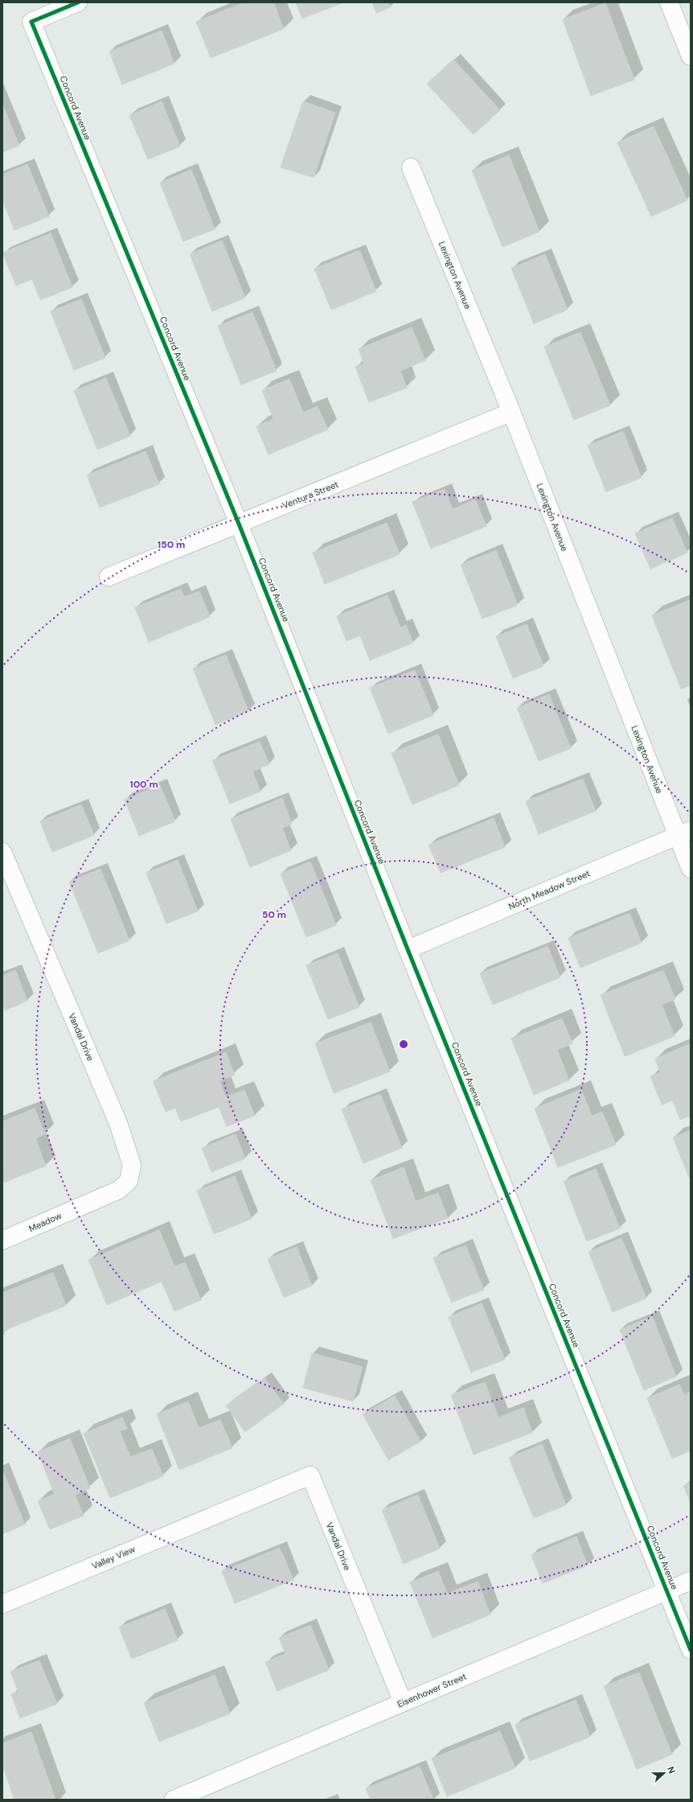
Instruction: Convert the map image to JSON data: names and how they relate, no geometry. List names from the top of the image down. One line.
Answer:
{"streets":{"street":["Concord Avenue","Lexington Avenue","Ventura Street","North Meadow Street","Vandal Drive","Meadow","Valley View","Eisenhower Street"]},"crossings":[["Concord Avenue","Ventura Street"],["Concord Avenue","North Meadow Street"],["Concord Avenue","Eisenhower Street"],["Lexington Avenue","Ventura Street"],["Lexington Avenue","North Meadow Street"],["Vandal Drive","Meadow"],["Vandal Drive","Valley View"],["Vandal Drive","Eisenhower Street"]],"north":"right","rings":["150 m","100 m","50 m"]}
